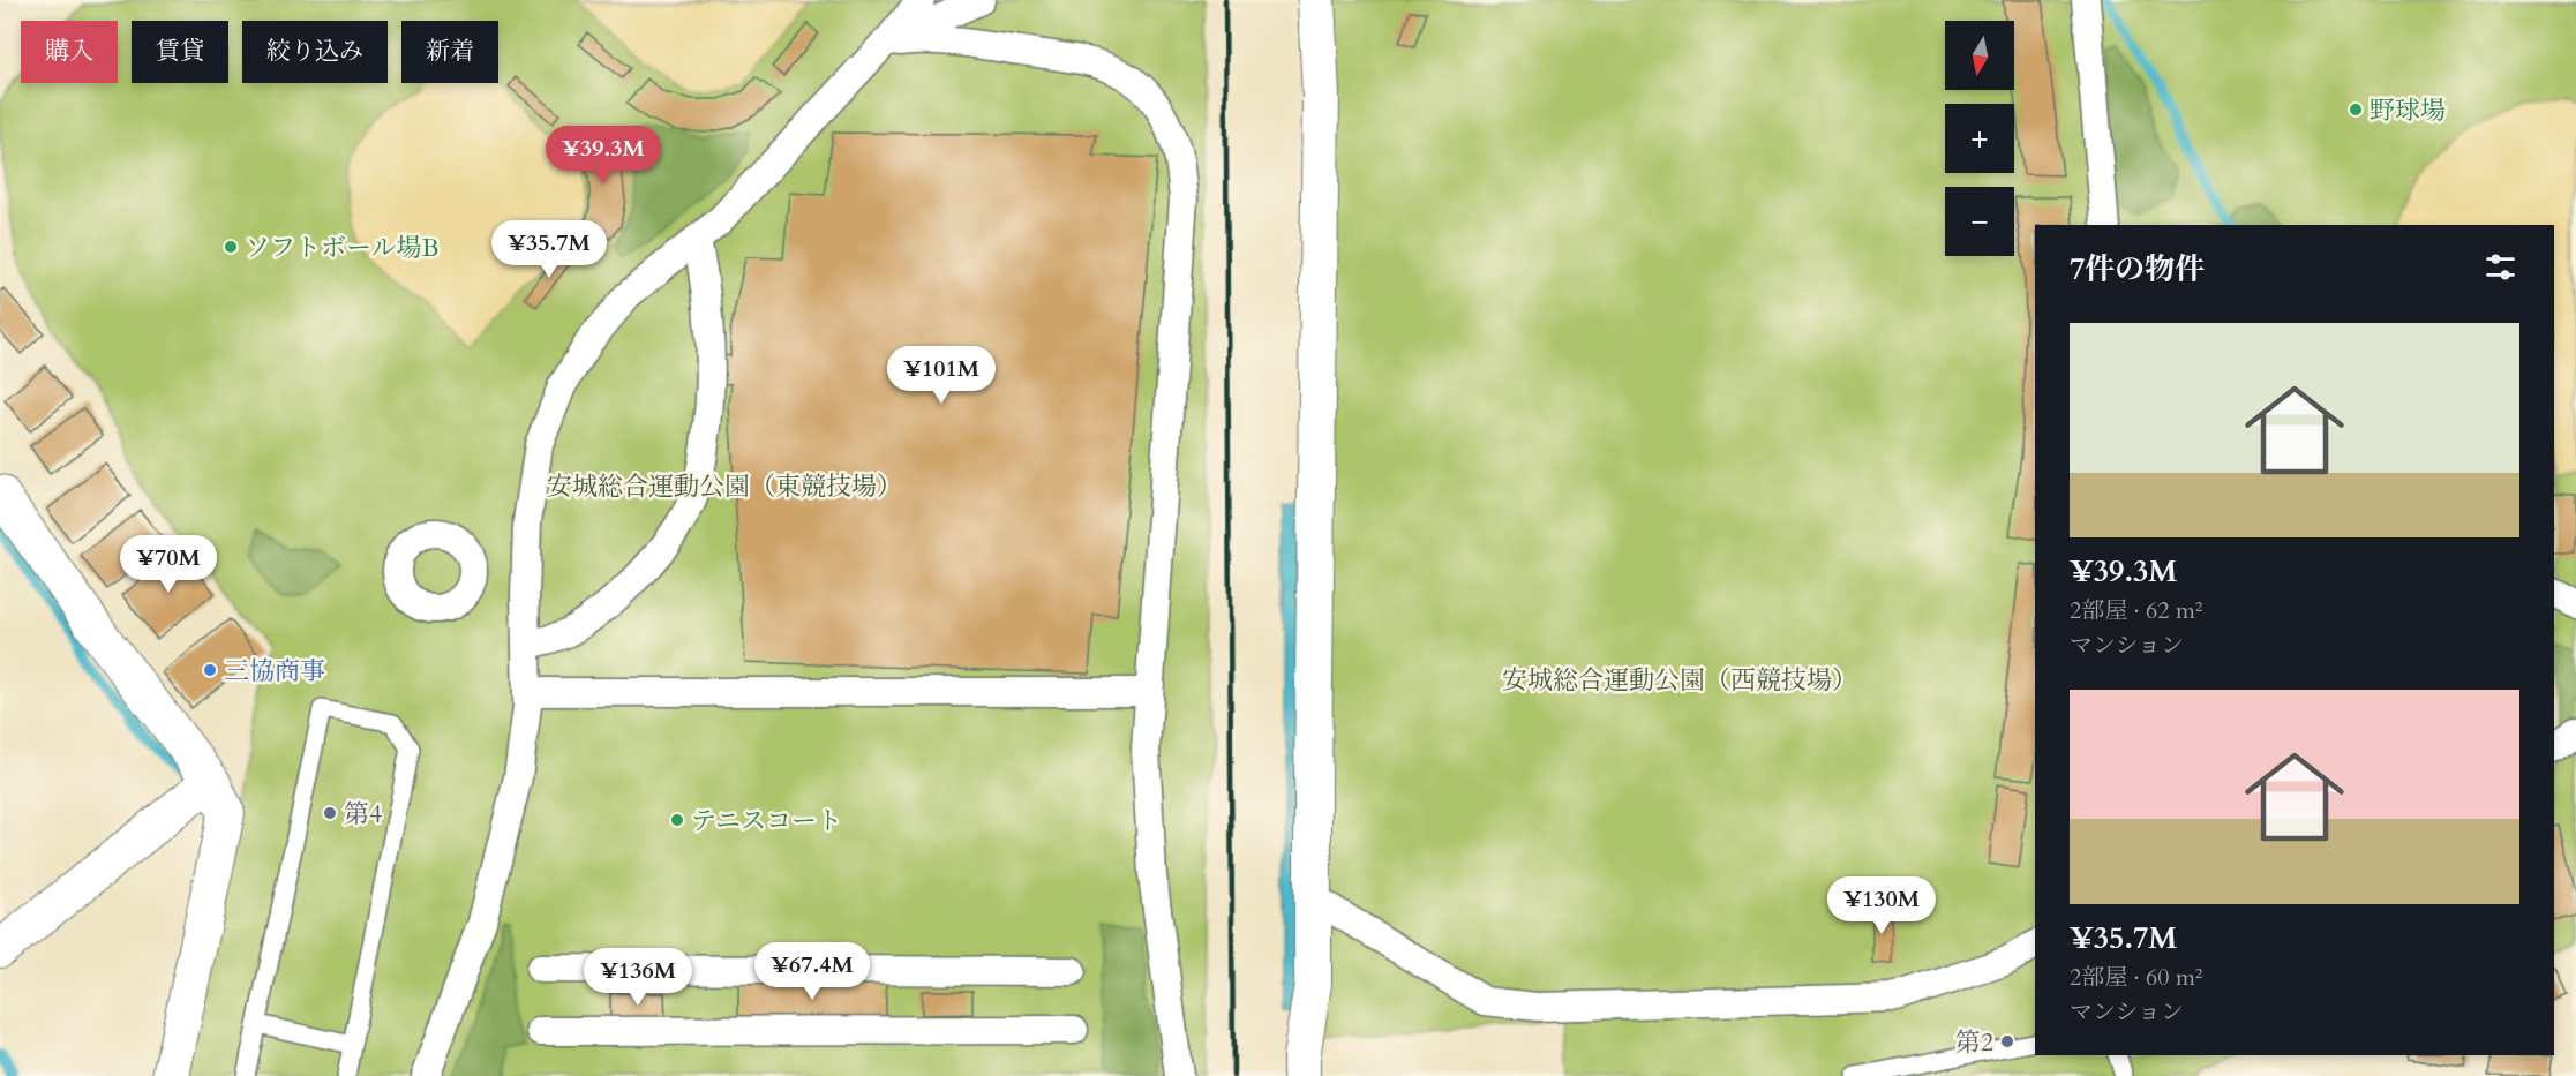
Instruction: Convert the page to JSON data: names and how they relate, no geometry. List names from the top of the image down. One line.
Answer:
{"parks":["安城総合運動公園（東競技場）","安城総合運動公園（西競技場）"],"places":["野球場","ソフトボール場B","三協商事","第4","テニスコート","第2"],"north":"bottom","page":{"map_buttons":["+","−"],"chip":["購入","賃貸","絞り込み","新着"],"price":["¥39.3M","¥35.7M","¥101M","¥70M","¥130M","¥67.4M","¥136M"],"heading":"7件の物件","list":[{"name":"¥39.3M","note":"2部屋 · 62 m² · マンション"},{"name":"¥35.7M","note":"2部屋 · 60 m² · マンション"}]}}
